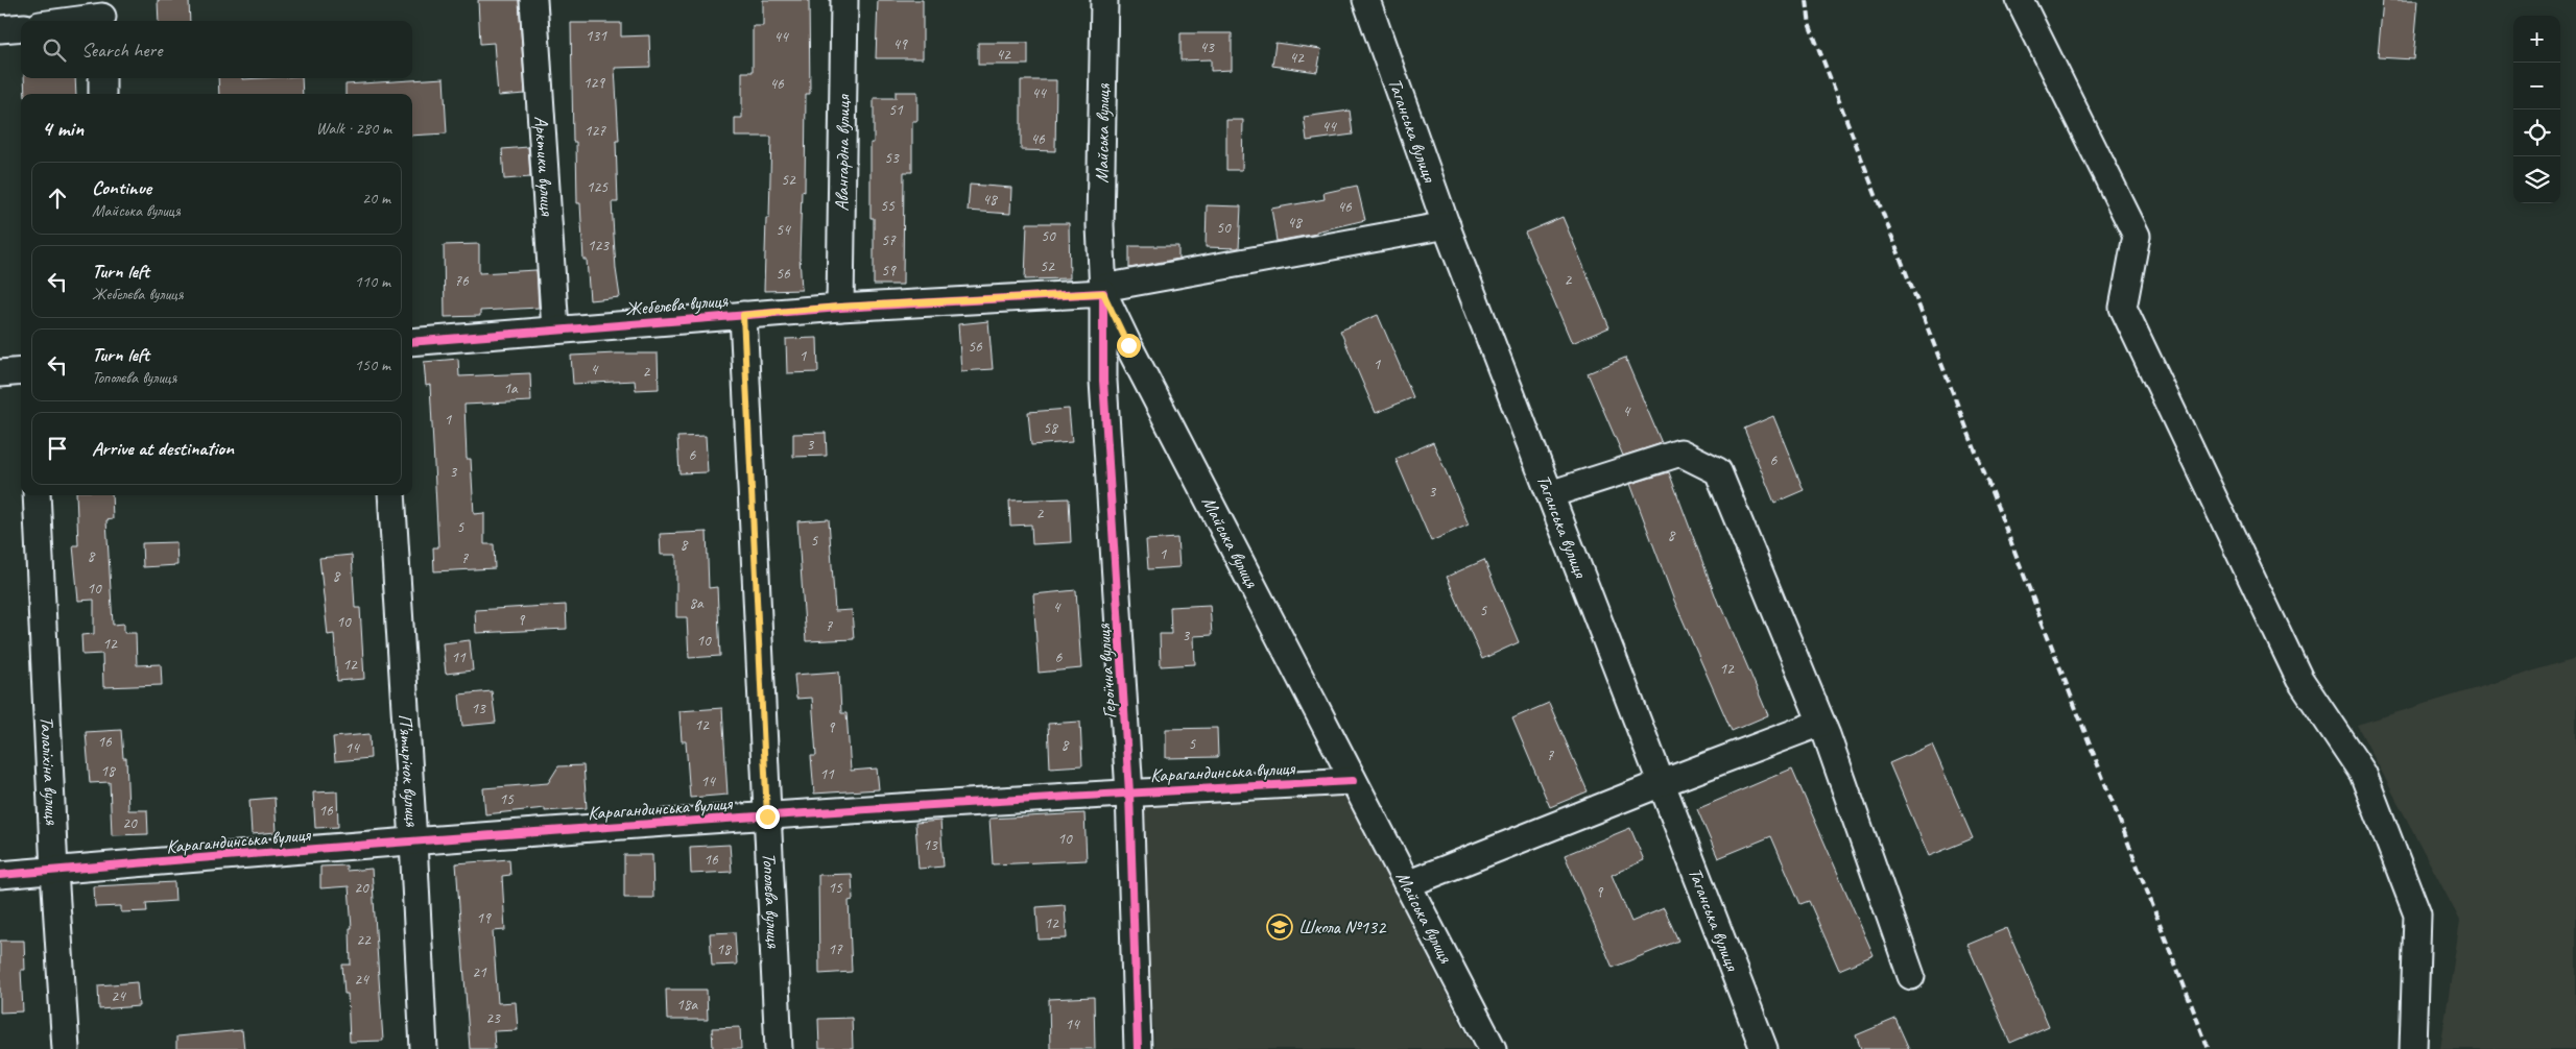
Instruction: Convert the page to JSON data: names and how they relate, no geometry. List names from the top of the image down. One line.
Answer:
{"streets":{"street":["Таганська вулиця","Майська вулиця","Авангардна вулиця","Арктики вулиця","Жебелєва вулиця","Героїчна вулиця","Талаліхіна вулиця","П’ятирічок вулиця","Карагандинська вулиця","Тополєва вулиця"]},"crossings":[["Таганська вулиця","Жебелєва вулиця"],["Майська вулиця","Жебелєва вулиця"],["Майська вулиця","Героїчна вулиця"],["Майська вулиця","Карагандинська вулиця"],["Авангардна вулиця","Жебелєва вулиця"],["Арктики вулиця","Жебелєва вулиця"],["Жебелєва вулиця","Героїчна вулиця"],["Жебелєва вулиця","Тополєва вулиця"],["Героїчна вулиця","Карагандинська вулиця"],["Талаліхіна вулиця","Карагандинська вулиця"],["П’ятирічок вулиця","Карагандинська вулиця"],["Карагандинська вулиця","Тополєва вулиця"]],"places":{"school or university":["Школа №132"]},"house_numbers":["131","44","49","43","42","42","129","46","44","51","44","127","46","53","52","125","48","55","46","48","50","54","50","57","123","52","59","56","2","76","56","1","1","4","2","1а","4","1","58","3","6","6","3","3","2","5","8","5","8","1","8","7","8","10","8а","4","5","9","10","7","3","10","12","11","6","12","12","13","12","9","16","5","8","14","7","18","11","14","15","16","20","10","13","16","20","15","9","19","12","22","18","17","21","24","24","18а","23","14"],"page":{"map_buttons":["+","−"],"search":"Search here","heading":["4 min","Walk · 280 m"],"list":[["Continue","Майська вулиця","20 m"],["Turn left","Жебелєва вулиця","110 m"],["Turn left","Тополєва вулиця","150 m"],"Arrive at destination"]}}
